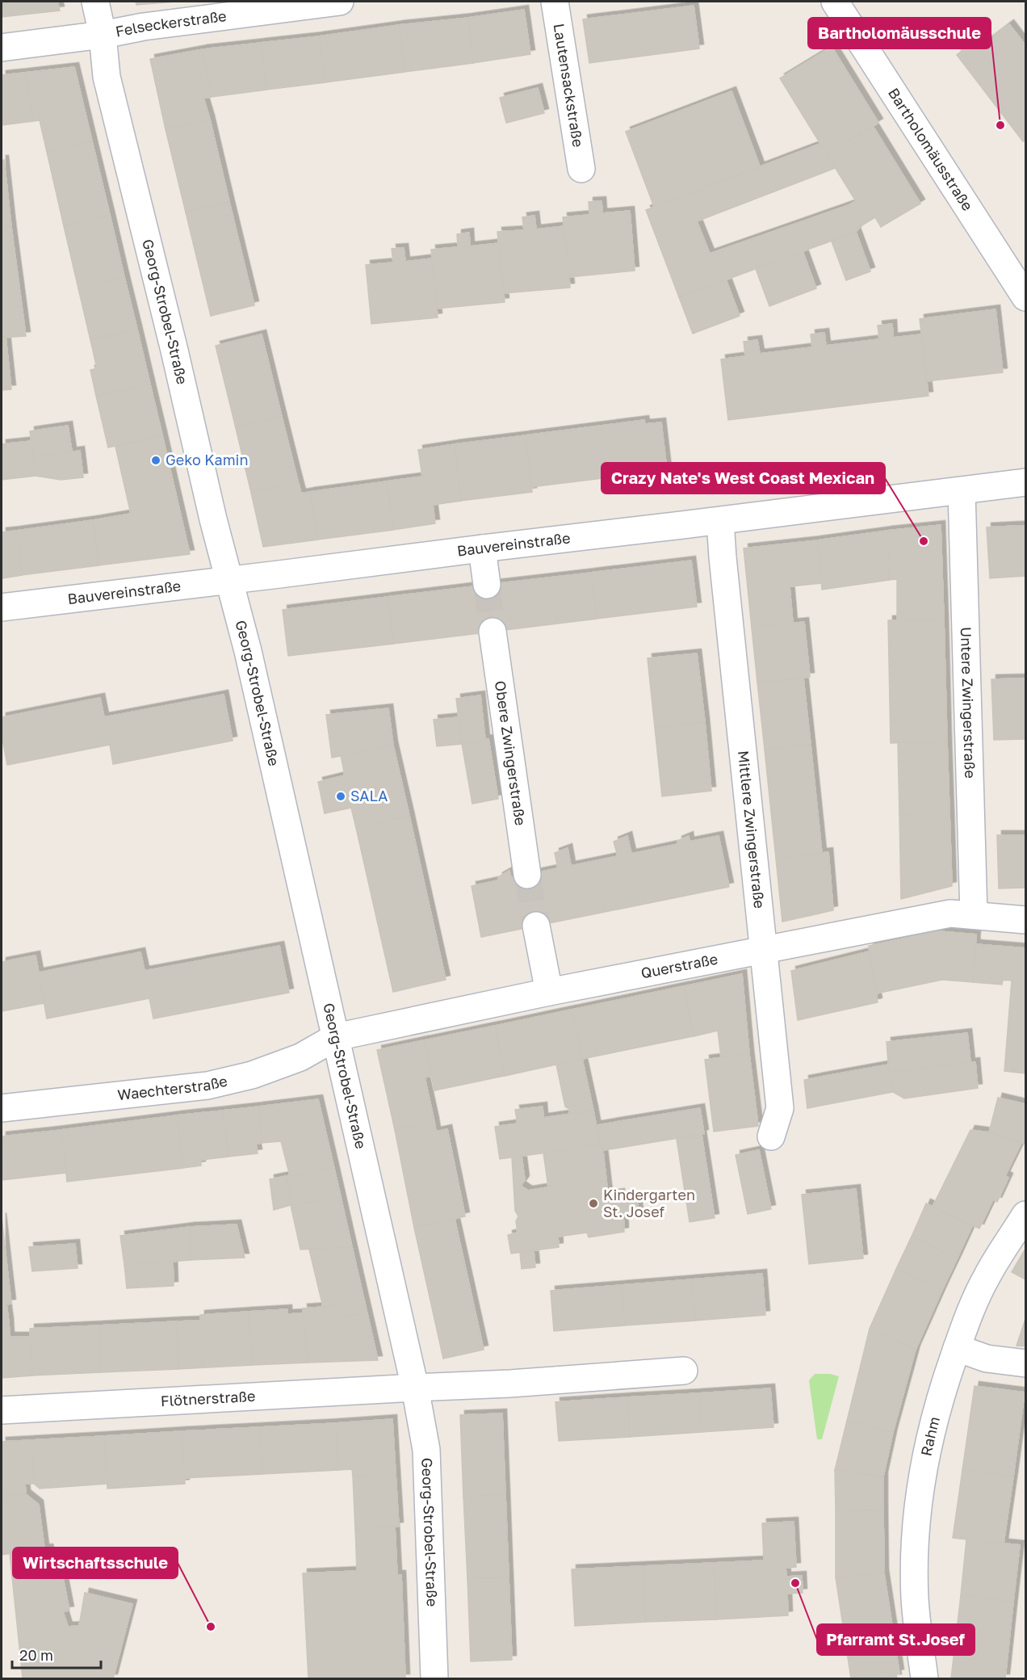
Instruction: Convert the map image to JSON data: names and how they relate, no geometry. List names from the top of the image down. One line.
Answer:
{"streets":{"street":["Felseckerstraße","Lautensackstraße","Bartholomäusstraße","Georg-Strobel-Straße","Bauvereinstraße","Untere Zwingerstraße","Obere Zwingerstraße","Mittlere Zwingerstraße","Querstraße","Waechterstraße","Flötnerstraße","Rahm"]},"crossings":[["Felseckerstraße","Georg-Strobel-Straße"],["Georg-Strobel-Straße","Bauvereinstraße"],["Georg-Strobel-Straße","Querstraße"],["Georg-Strobel-Straße","Waechterstraße"],["Georg-Strobel-Straße","Flötnerstraße"],["Bauvereinstraße","Untere Zwingerstraße"],["Bauvereinstraße","Mittlere Zwingerstraße"],["Untere Zwingerstraße","Querstraße"],["Mittlere Zwingerstraße","Querstraße"],["Querstraße","Waechterstraße"]],"places":["Bartholomäusschule","Geko Kamin","Crazy Nate's West Coast Mexican","SALA","Kindergarten St. Josef","Pfarramt St.Josef","Wirtschaftsschule"],"scale_bar":"20 m"}
